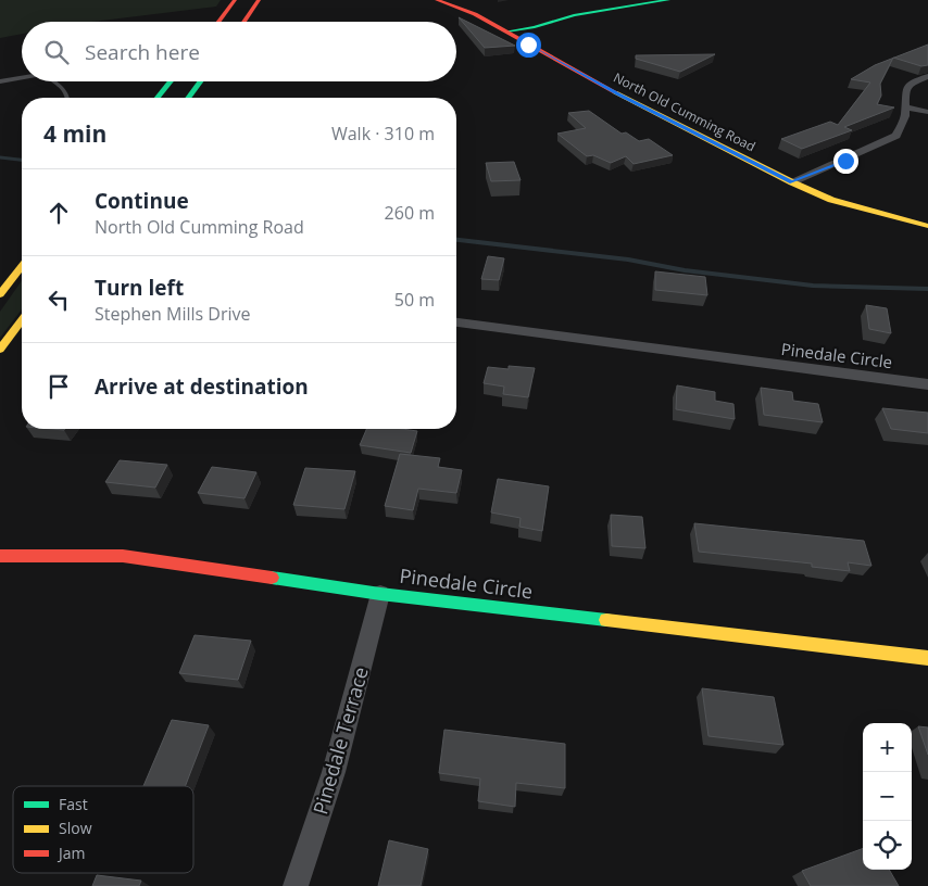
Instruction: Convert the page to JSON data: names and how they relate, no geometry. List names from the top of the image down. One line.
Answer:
{"streets":{"main road":["North Old Cumming Road","Pinedale Circle"],"street":["Pinedale Terrace"]},"crossings":[["Pinedale Circle","Pinedale Terrace"]],"legend":["Fast","Slow","Jam"],"page":{"search":"Search here","heading":["4 min","Walk · 310 m"],"list":[["Continue","North Old Cumming Road","260 m"],["Turn left","Stephen Mills Drive","50 m"],"Arrive at destination"],"map_buttons":["+","−"]}}
